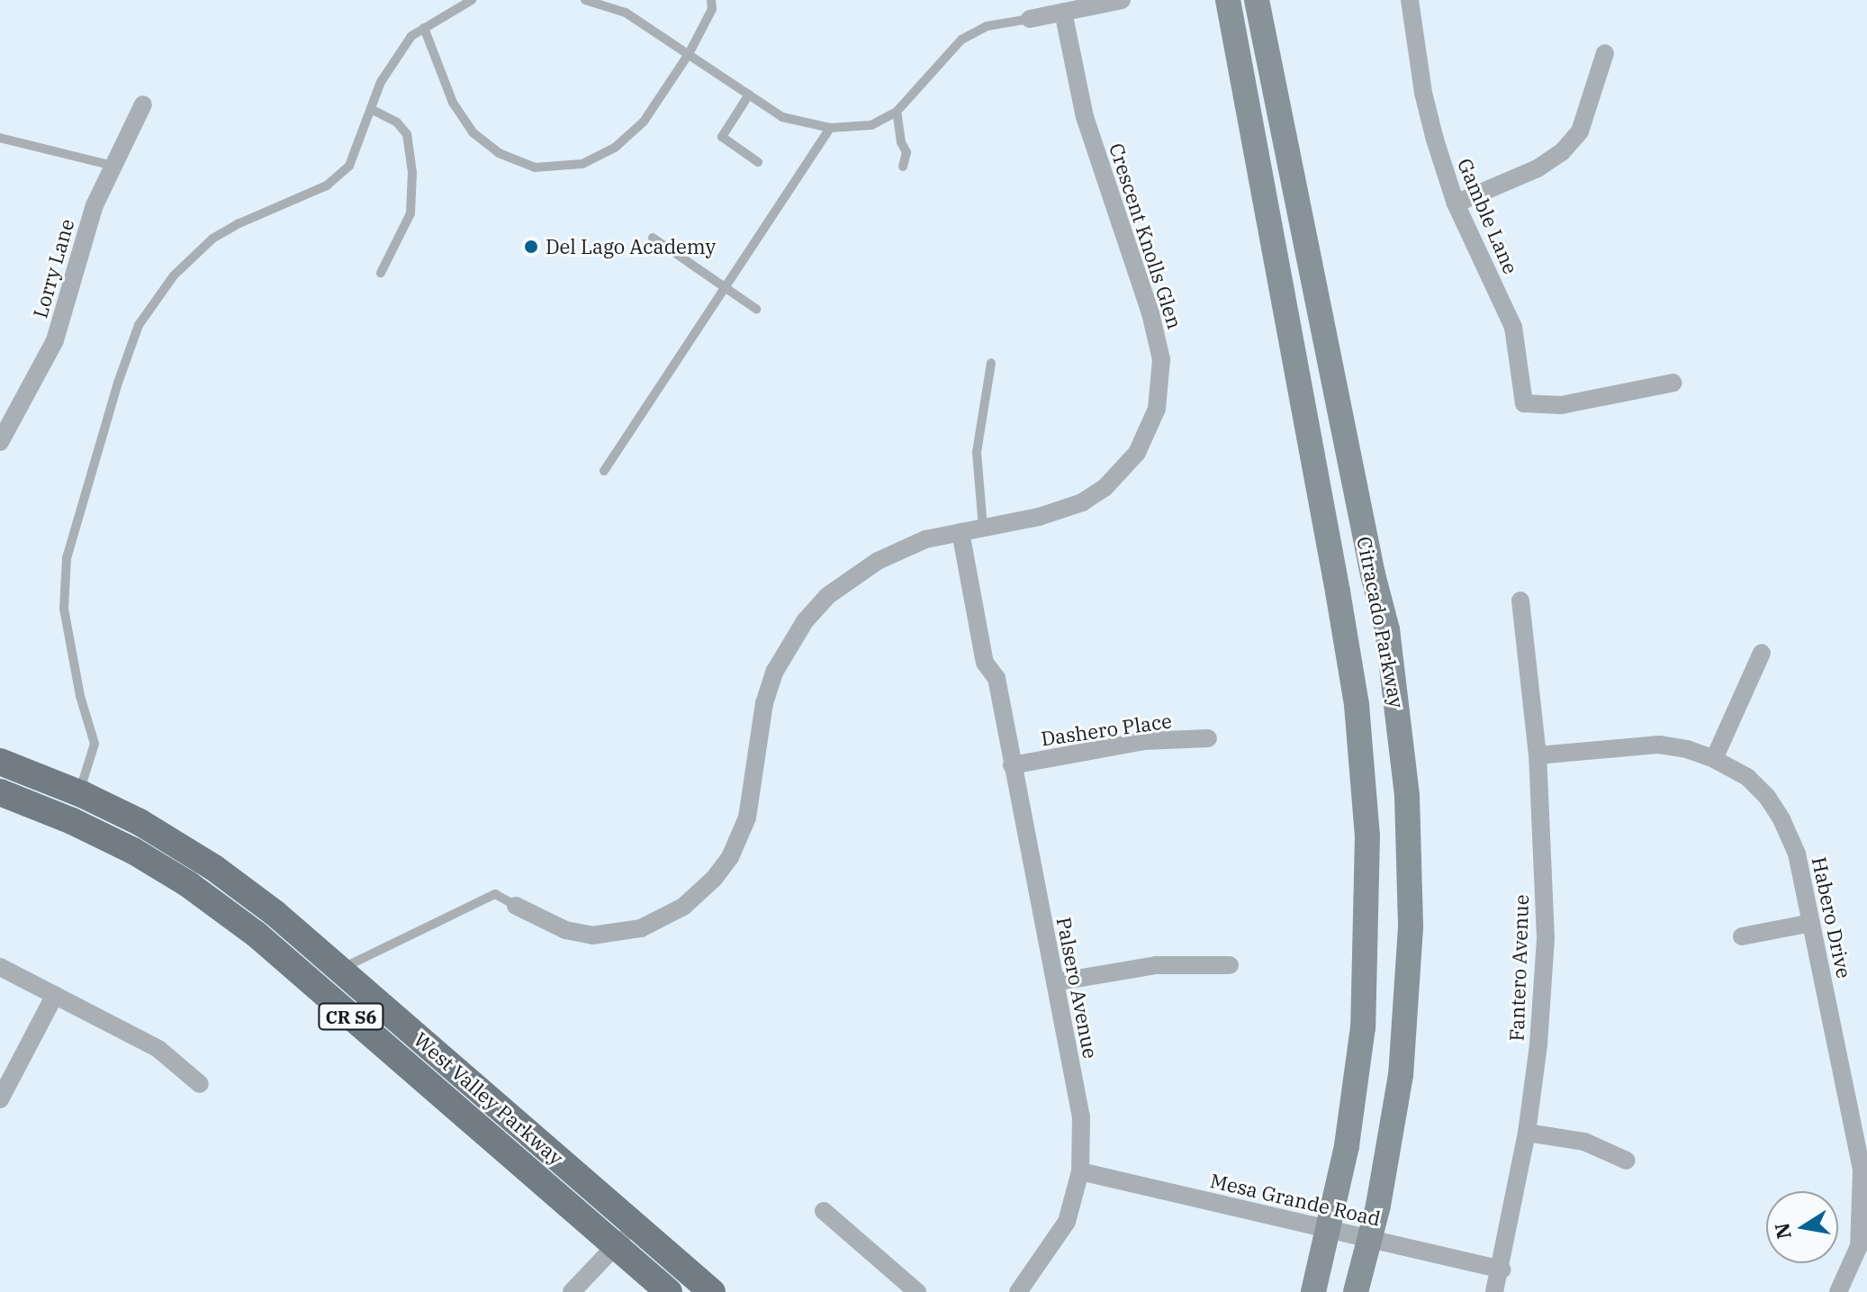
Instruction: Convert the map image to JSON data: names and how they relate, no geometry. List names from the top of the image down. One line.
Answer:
{"streets":{"main road":["CR S6","West Valley Parkway"],"street":["Gamble Lane","Crescent Knolls Glen","Lorry Lane","Citracado Parkway","Dashero Place","Habero Drive","Fantero Avenue","Palsero Avenue","Mesa Grande Road"]},"crossings":[["Crescent Knolls Glen","Palsero Avenue"],["Citracado Parkway","Mesa Grande Road"],["Dashero Place","Palsero Avenue"],["Habero Drive","Fantero Avenue"],["Fantero Avenue","Mesa Grande Road"],["Palsero Avenue","Mesa Grande Road"]],"places":["Del Lago Academy"],"north":"left"}
